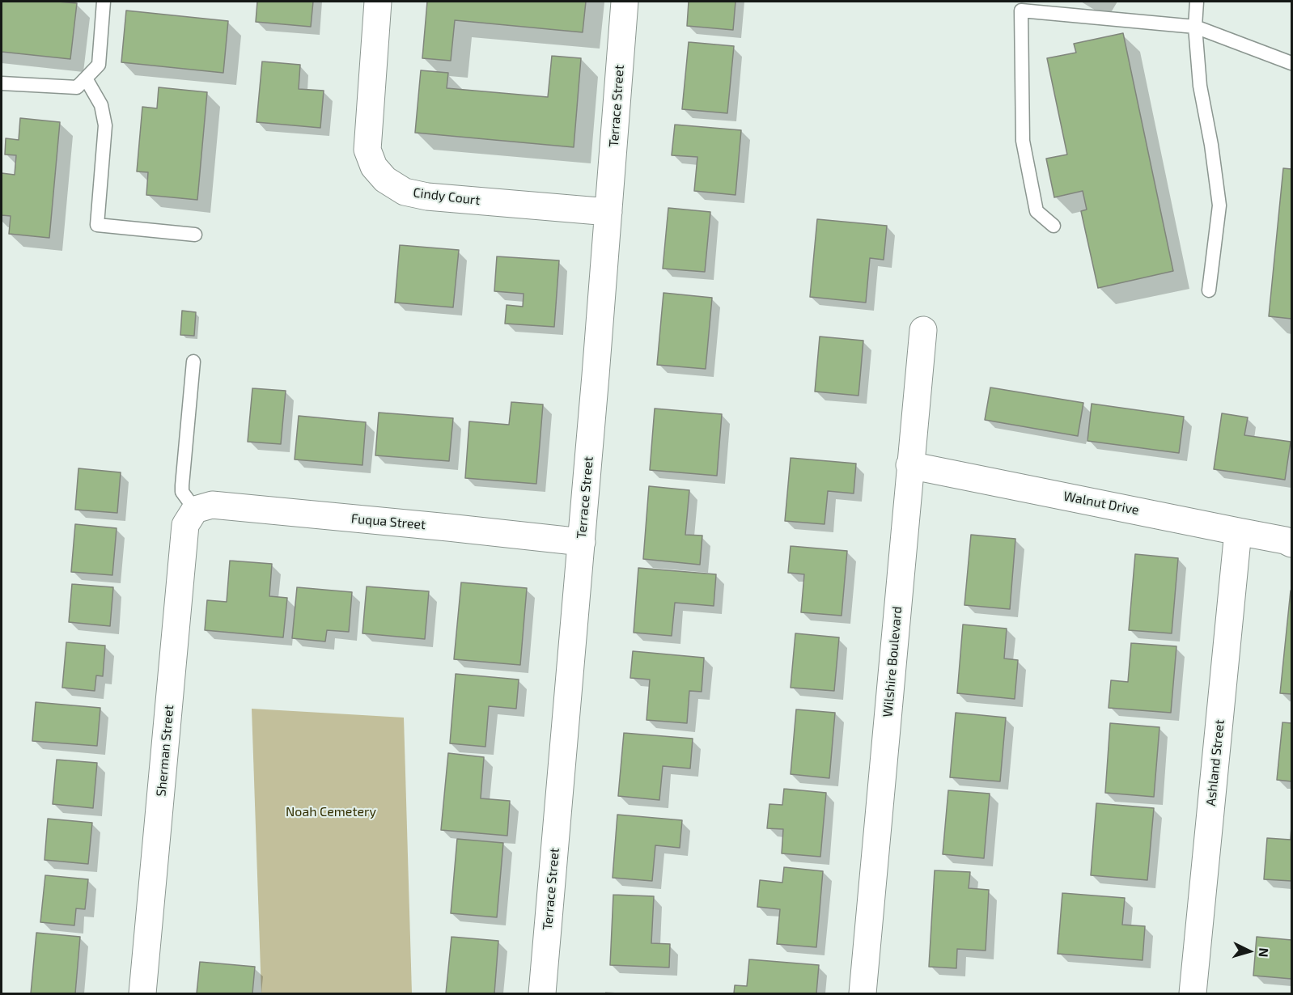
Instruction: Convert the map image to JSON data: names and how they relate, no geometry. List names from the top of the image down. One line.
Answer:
{"streets":{"street":["Terrace Street","Cindy Court","Walnut Drive","Fuqua Street","Wilshire Boulevard","Sherman Street","Ashland Street"]},"crossings":[["Terrace Street","Cindy Court"],["Terrace Street","Fuqua Street"],["Walnut Drive","Wilshire Boulevard"],["Walnut Drive","Ashland Street"],["Fuqua Street","Sherman Street"]],"parks":["Noah Cemetery"],"north":"right"}
